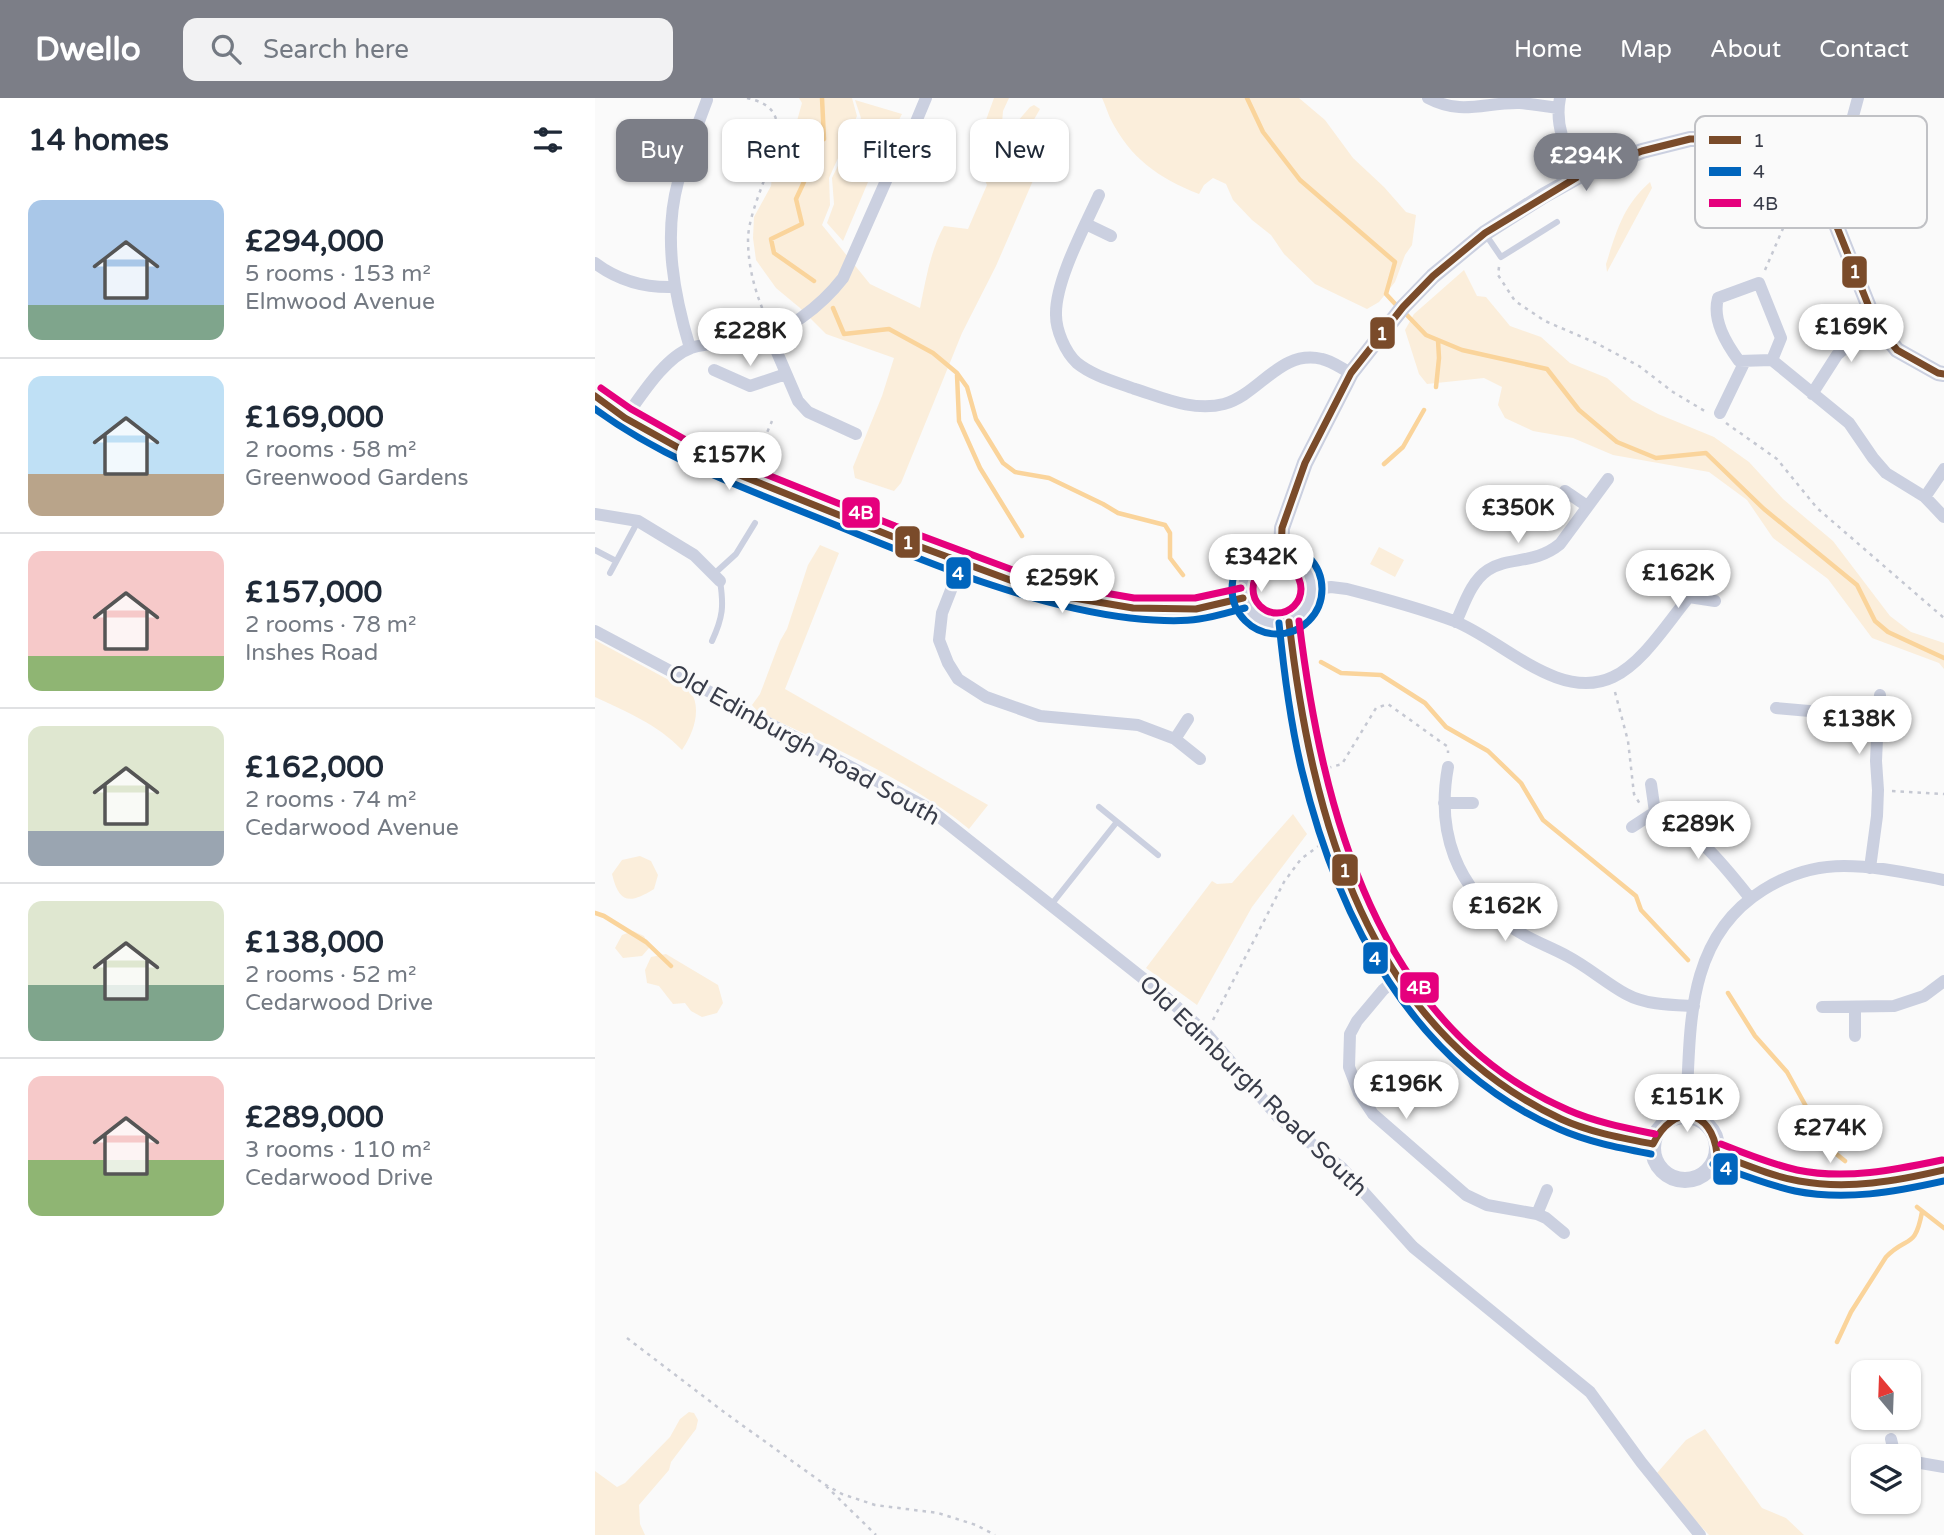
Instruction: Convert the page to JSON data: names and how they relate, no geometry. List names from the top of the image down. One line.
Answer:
{"streets":{"street":["Old Edinburgh Road South"]},"lines":["transit line 1","transit line 4B","transit line 4"],"legend":["1","4","4B"],"north":"top","page":{"header":"Dwello","search":"Search here","nav":["Home","Map","About","Contact"],"heading":"14 homes","chip":["Buy","Rent","Filters","New"],"price":["£294K","£169K","£228K","£157K","£350K","£342K","£162K","£259K","£138K","£289K","£162K","£196K","£151K","£274K"],"list":[{"name":"£294,000","note":"5 rooms · 153 m² · Elmwood Avenue"},{"name":"£169,000","note":"2 rooms · 58 m² · Greenwood Gardens"},{"name":"£157,000","note":"2 rooms · 78 m² · Inshes Road"},{"name":"£162,000","note":"2 rooms · 74 m² · Cedarwood Avenue"},{"name":"£138,000","note":"2 rooms · 52 m² · Cedarwood Drive"},{"name":"£289,000","note":"3 rooms · 110 m² · Cedarwood Drive"}]}}
